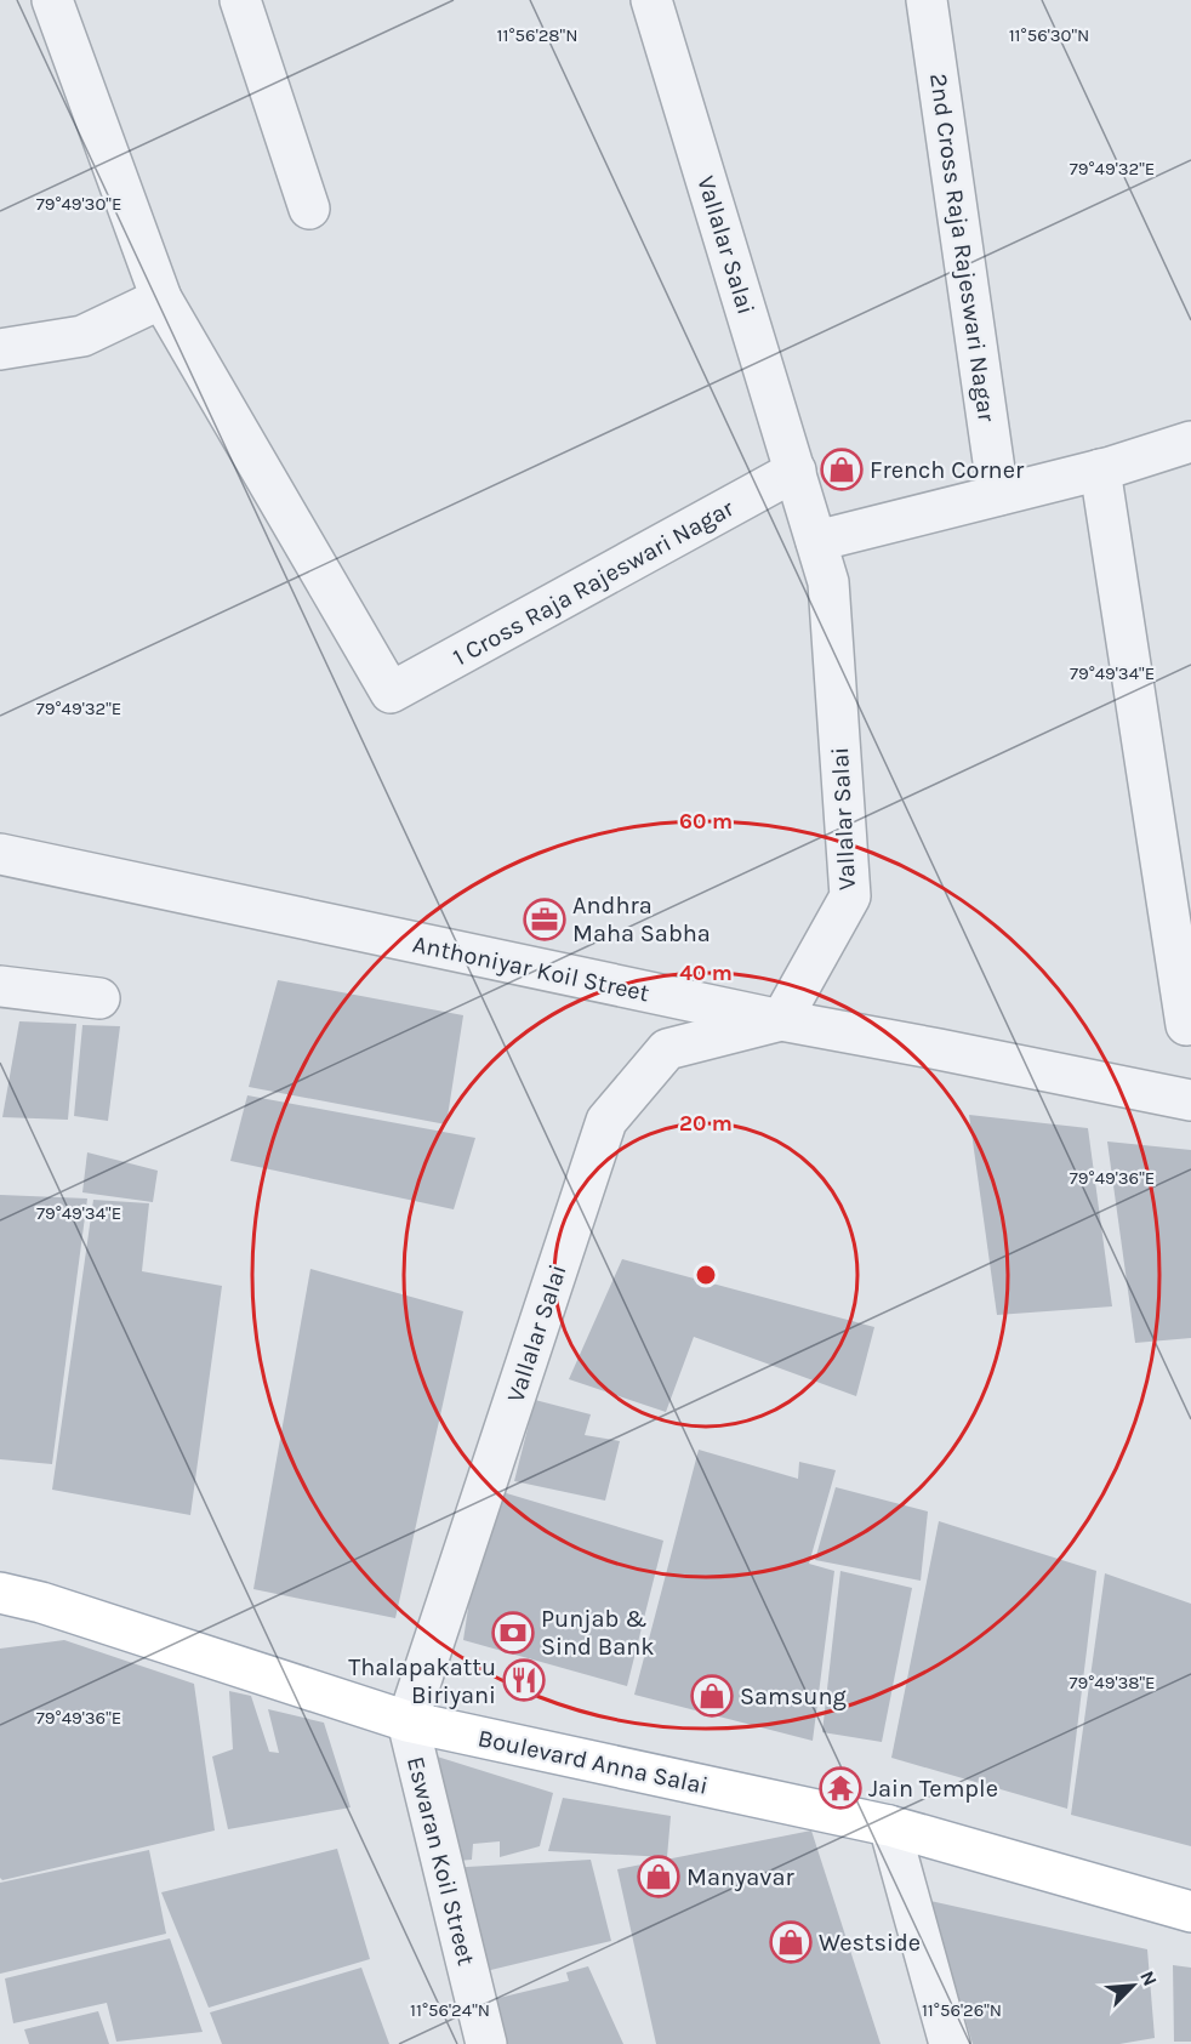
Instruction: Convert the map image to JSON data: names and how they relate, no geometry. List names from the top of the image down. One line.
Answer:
{"streets":{"main road":["Boulevard Anna Salai"],"street":["Vallalar Salai","2nd Cross Raja Rajeswari Nagar","1 Cross Raja Rajeswari Nagar","Anthoniyar Koil Street","Eswaran Koil Street"]},"crossings":[["Vallalar Salai","1 Cross Raja Rajeswari Nagar"],["Vallalar Salai","Anthoniyar Koil Street"],["Vallalar Salai","Boulevard Anna Salai"],["Vallalar Salai","Eswaran Koil Street"],["Boulevard Anna Salai","Eswaran Koil Street"]],"places":{"shop":["French Corner","Samsung","Manyavar","Westside"],"office":["Andhra Maha Sabha"],"bank":["Punjab & Sind Bank"],"restaurant":["Thalapakattu Biriyani"],"temple":["Jain Temple"]},"north":"top right","coordinates":["11°56'28\"N","11°56'30\"N","79°49'32\"E","79°49'30\"E","79°49'34\"E","79°49'36\"E","79°49'38\"E","11°56'24\"N","11°56'26\"N"],"rings":["60 m","40 m","20 m"]}
